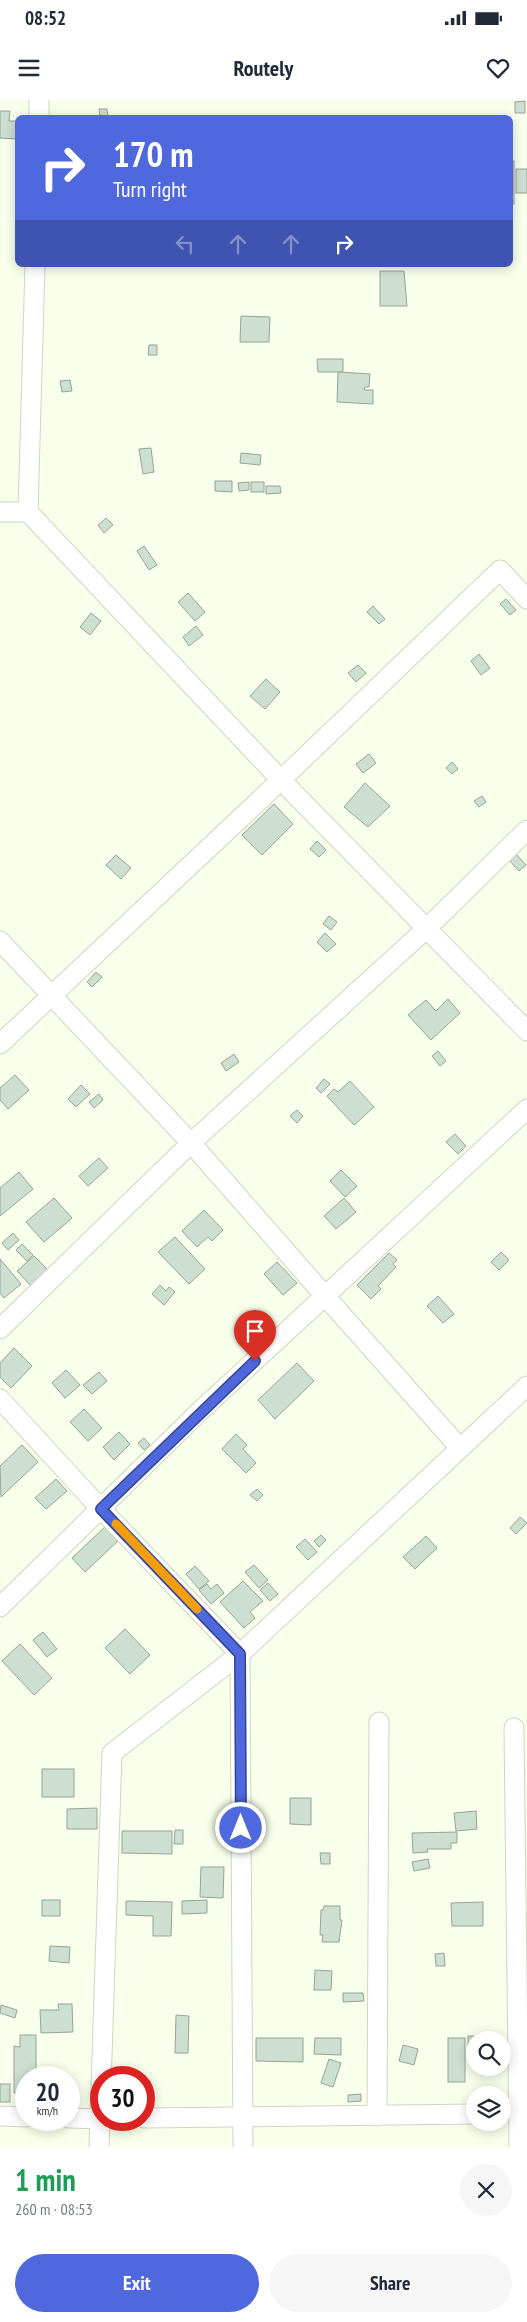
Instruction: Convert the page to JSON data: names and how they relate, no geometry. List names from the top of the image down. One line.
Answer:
{"page":{"status":"08:52","header":"Routely","turn":["170 m","Turn right"],"speed":"20 km/h","limit":"30","heading":["1 min","260 m · 08:53"],"buttons":["Exit","Share"]}}
